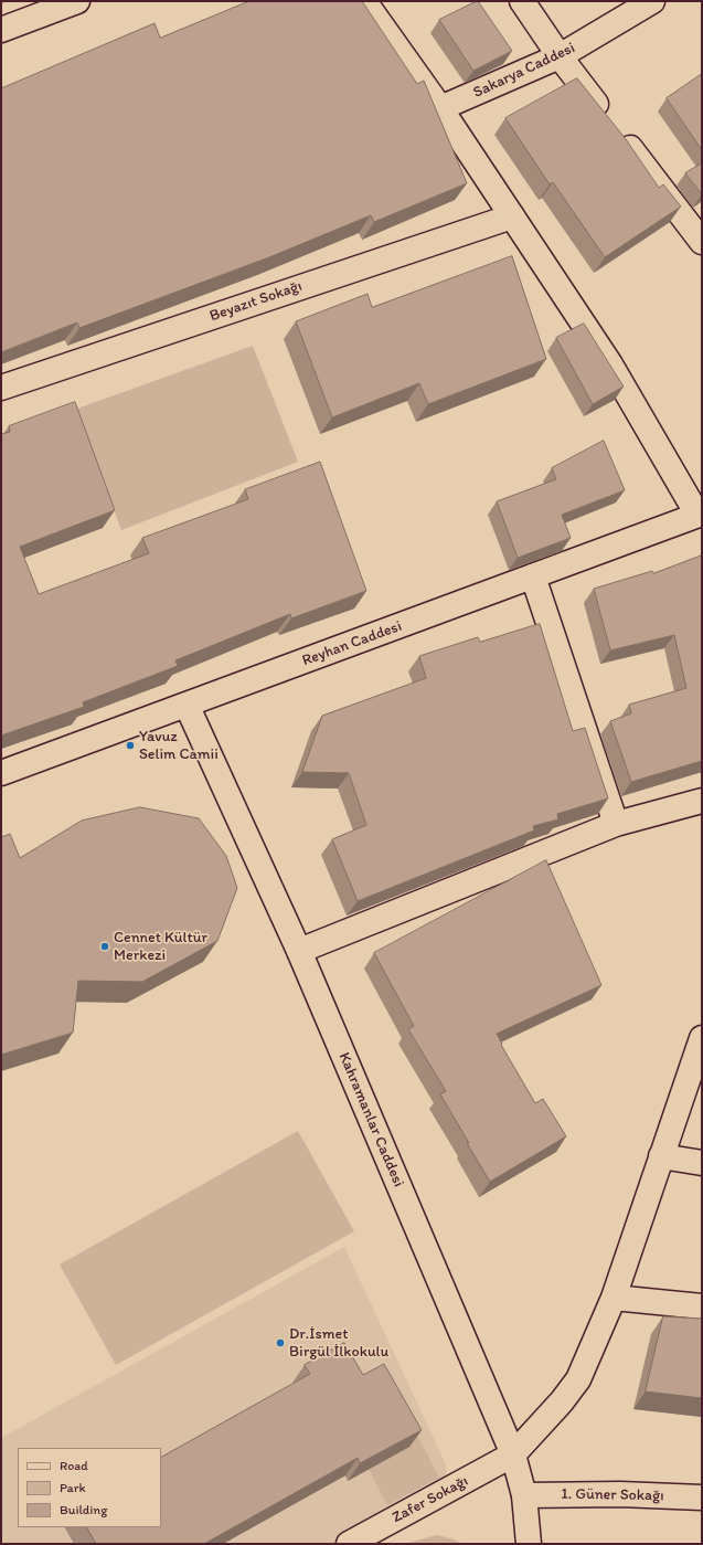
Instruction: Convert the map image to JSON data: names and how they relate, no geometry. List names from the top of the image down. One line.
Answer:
{"streets":{"street":["Sakarya Caddesi","Beyazıt Sokağı","Reyhan Caddesi","Kahramanlar Caddesi","1. Güner Sokağı","Zafer Sokağı"]},"crossings":[["Reyhan Caddesi","Kahramanlar Caddesi"],["Kahramanlar Caddesi","1. Güner Sokağı"],["Kahramanlar Caddesi","Zafer Sokağı"]],"places":["Yavuz Selim Camii","Cennet Kültür Merkezi","Dr.İsmet Birgül İlkokulu"],"legend":["Road","Park","Building"]}
